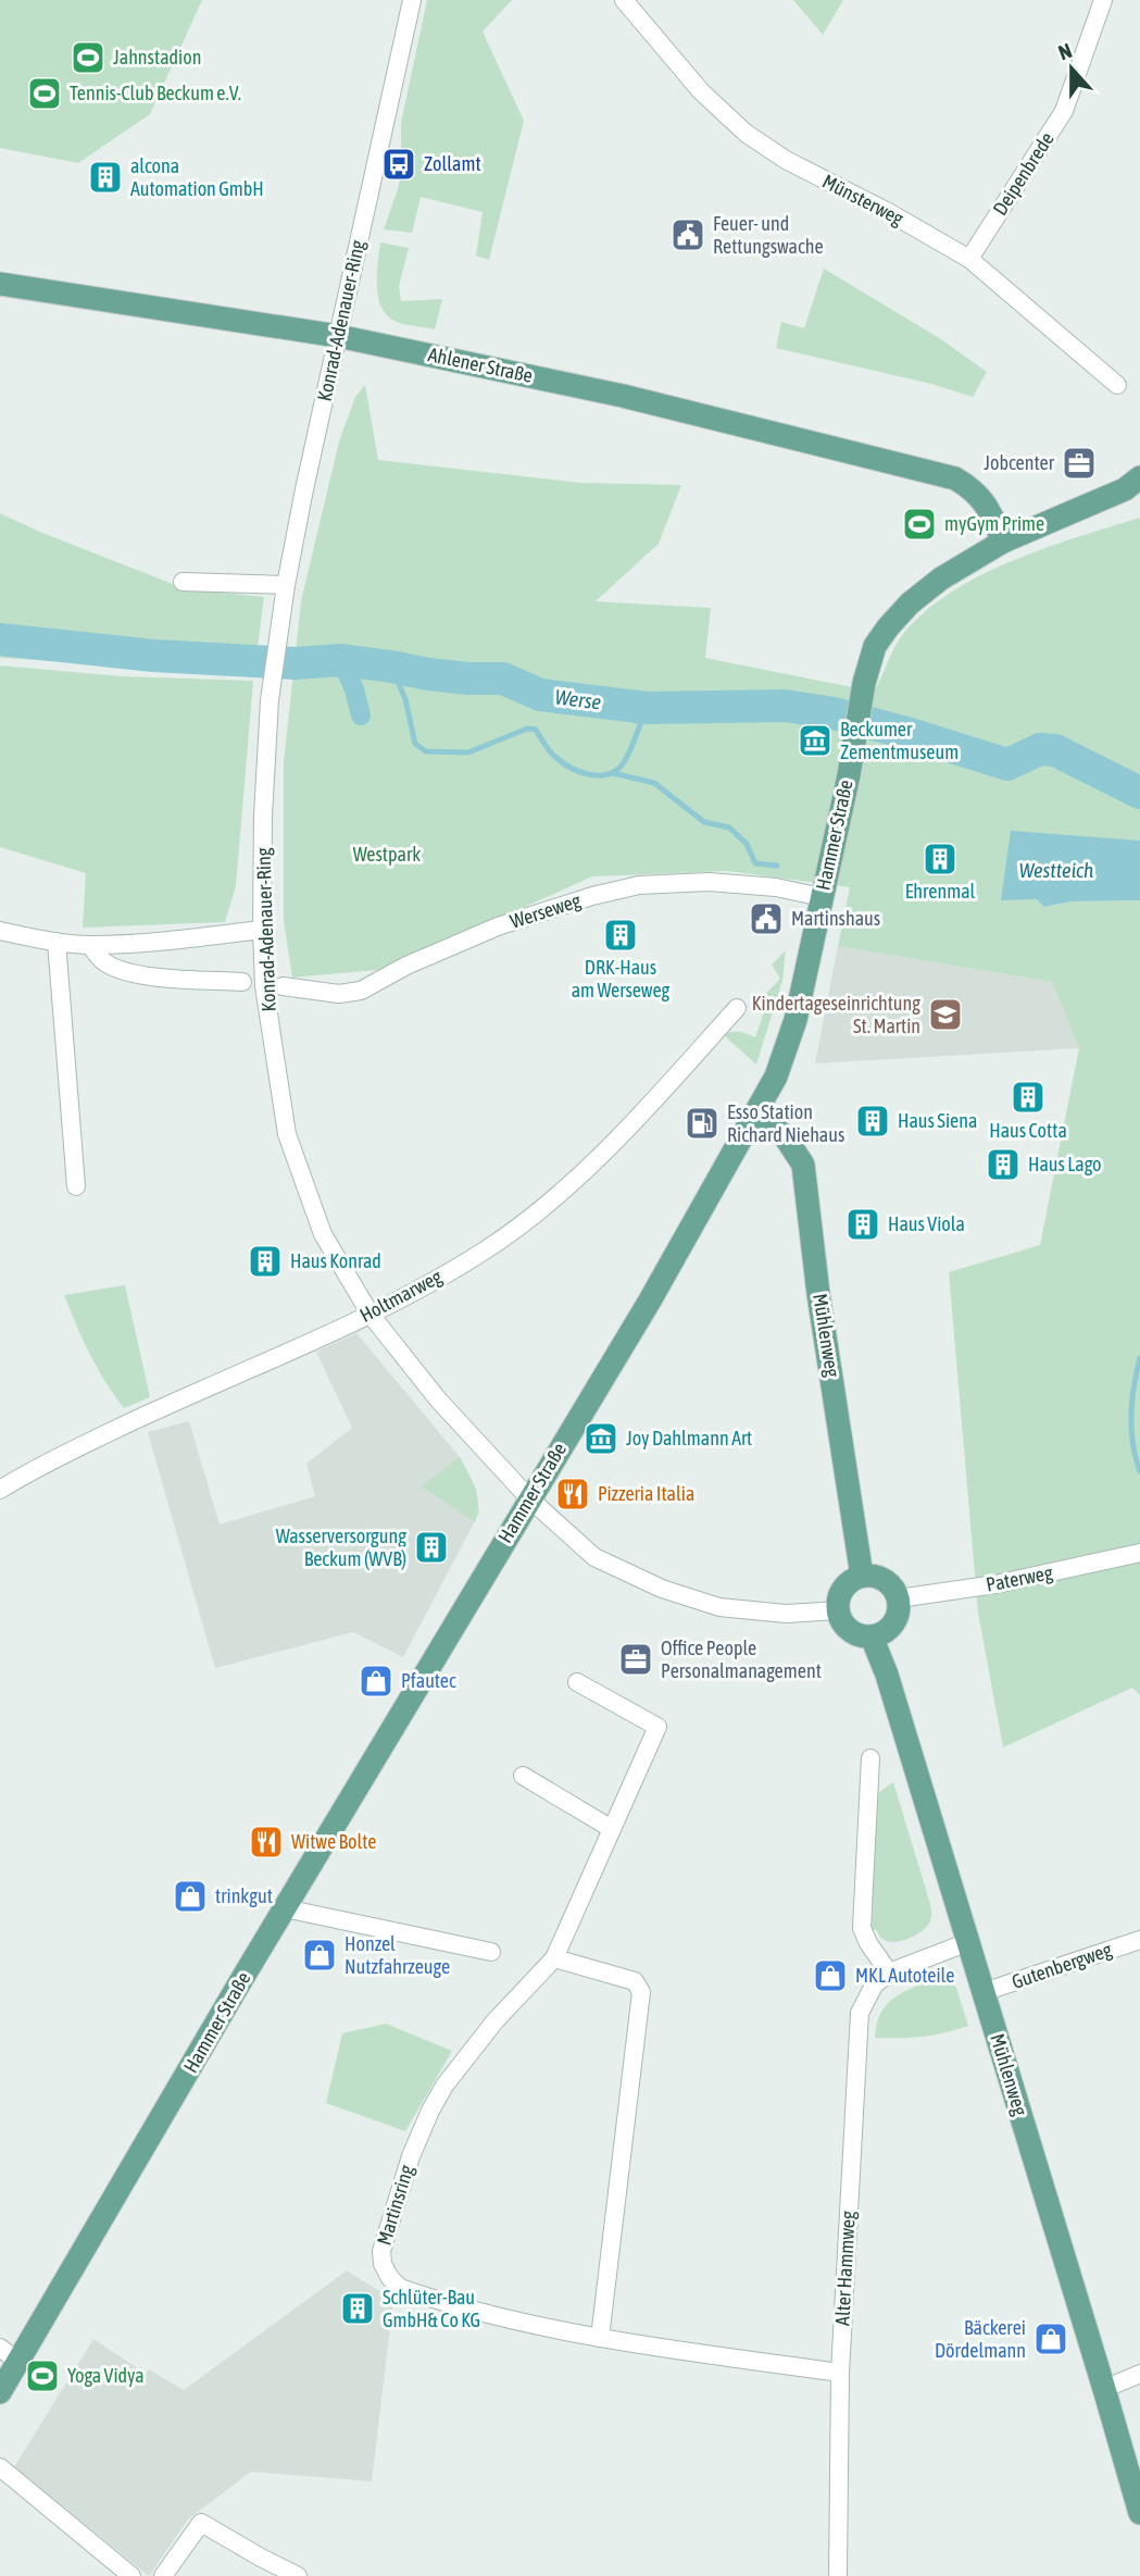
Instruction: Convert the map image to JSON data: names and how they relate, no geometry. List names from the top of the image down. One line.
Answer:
{"streets":{"main road":["Ahlener Straße","Hammer Straße","Mühlenweg"],"street":["Deipenbrede","Münsterweg","Konrad-Adenauer-Ring","Werseweg","Holtmarweg","Paterweg","Gutenbergweg","Martinsring","Alter Hammweg"]},"crossings":[["Deipenbrede","Münsterweg"],["Konrad-Adenauer-Ring","Ahlener Straße"],["Konrad-Adenauer-Ring","Hammer Straße"],["Konrad-Adenauer-Ring","Holtmarweg"],["Konrad-Adenauer-Ring","Mühlenweg"],["Konrad-Adenauer-Ring","Paterweg"],["Ahlener Straße","Hammer Straße"],["Hammer Straße","Werseweg"],["Hammer Straße","Mühlenweg"],["Mühlenweg","Paterweg"],["Mühlenweg","Gutenbergweg"],["Mühlenweg","Alter Hammweg"],["Martinsring","Alter Hammweg"]],"water":["Werse","Westteich"],"parks":["Westpark"],"places":{"sports":["Jahnstadion","Tennis-Club Beckum e.V.","myGym Prime","Yoga Vidya"],"bus stop":["Zollamt"],"building":["alcona Automation GmbH","Ehrenmal","DRK-Haus am Werseweg","Haus Cotta","Haus Siena","Haus Lago","Haus Viola","Haus Konrad","Wasserversorgung Beckum (WVB)","Schlüter-Bau GmbH& Co KG"],"public building":["Feuer- und Rettungswache","Martinshaus"],"office":["Jobcenter","Office People Personalmanagement"],"museum":["Beckumer Zementmuseum","Joy Dahlmann Art"],"school or university":["Kindertageseinrichtung St. Martin"],"fuel station":["Esso Station Richard Niehaus"],"restaurant":["Pizzeria Italia","Witwe Bolte"],"shop":["Pfautec","trinkgut","Honzel Nutzfahrzeuge","MKL Autoteile","Bäckerei Dördelmann"]},"north":"top"}
